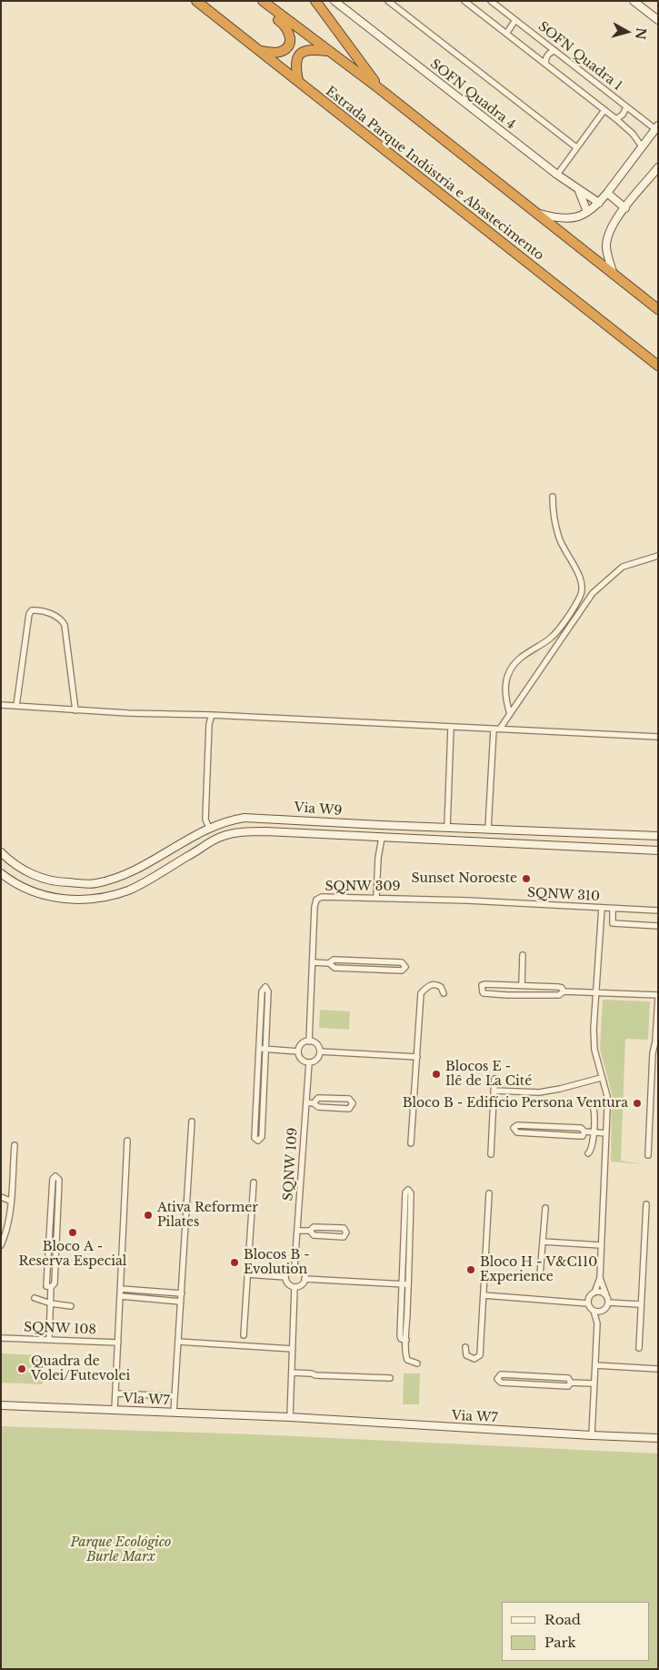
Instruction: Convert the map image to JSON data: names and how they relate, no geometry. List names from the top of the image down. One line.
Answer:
{"streets":{"highway":["Estrada Parque Indústria e Abastecimento"],"street":["SOFN Quadra 1","SOFN Quadra 4","Via W9","SQNW 309","SQNW 310","SQNW 109","SQNW 108","Vla W7","Via W7"]},"crossings":[["SOFN Quadra 1","SOFN Quadra 4"],["SQNW 309","SQNW 310"],["SQNW 309","SQNW 109"],["Vla W7","Via W7"]],"parks":["Parque Ecológico Burle Marx"],"places":["Sunset Noroeste","Blocos E - Ilê de La Cité","Bloco B - Edifício Persona Ventura","Ativa Reformer Pilates","Bloco A - Reserva Especial","Blocos B - Evolution","Bloco H - V&C110 Experience","Quadra de Volei/Futevolei"],"legend":["Road","Park"],"north":"right"}
